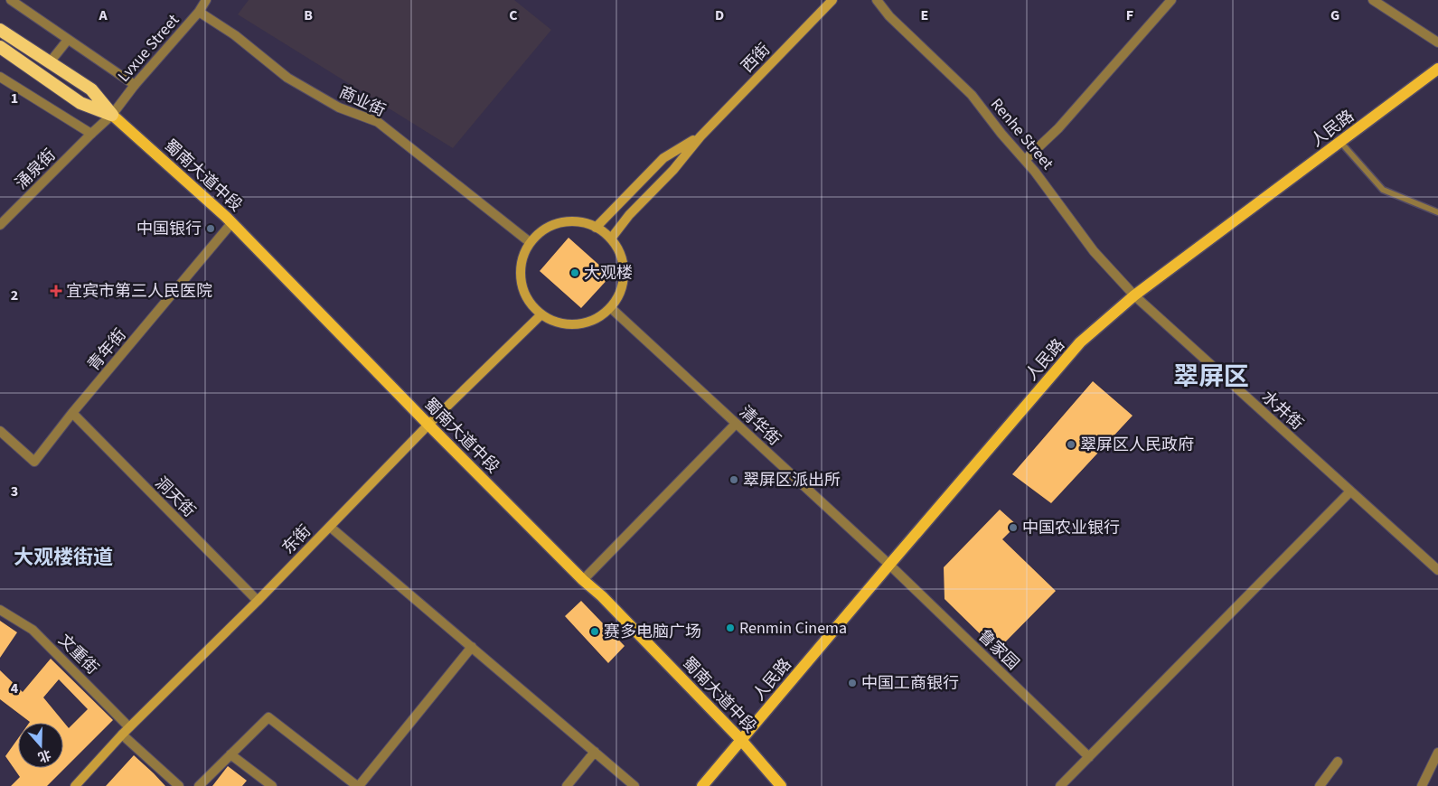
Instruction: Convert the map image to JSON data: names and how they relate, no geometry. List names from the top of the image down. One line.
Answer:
{"streets":{"main road":["西街","人民路","蜀南大道中段","东街"],"street":["Lvxue Street","商业街","Renhe Street","涌泉街","青年街","水井街","清华街","洞天街","鲁家园","文重街"]},"crossings":[["Lvxue Street","商业街"],["Lvxue Street","涌泉街"],["Lvxue Street","蜀南大道中段"],["西街","商业街"],["西街","清华街"],["西街","东街"],["商业街","清华街"],["商业街","东街"],["人民路","Renhe Street"],["人民路","蜀南大道中段"],["人民路","水井街"],["人民路","清华街"],["人民路","鲁家园"],["Renhe Street","水井街"],["蜀南大道中段","青年街"],["蜀南大道中段","东街"],["青年街","洞天街"],["清华街","东街"],["清华街","鲁家园"],["洞天街","东街"],["东街","文重街"]],"districts":["翠屏区","大观楼街道"],"places":{"other":["中国银行","大观楼","翠屏区人民政府","翠屏区派出所","中国农业银行","Renmin Cinema","赛多电脑广场","中国工商银行"],"health":["宜宾市第三人民医院"]},"north":"bottom","grid":{"columns":["A","B","C","D","E","F","G"],"rows":["1","2","3","4"]}}
